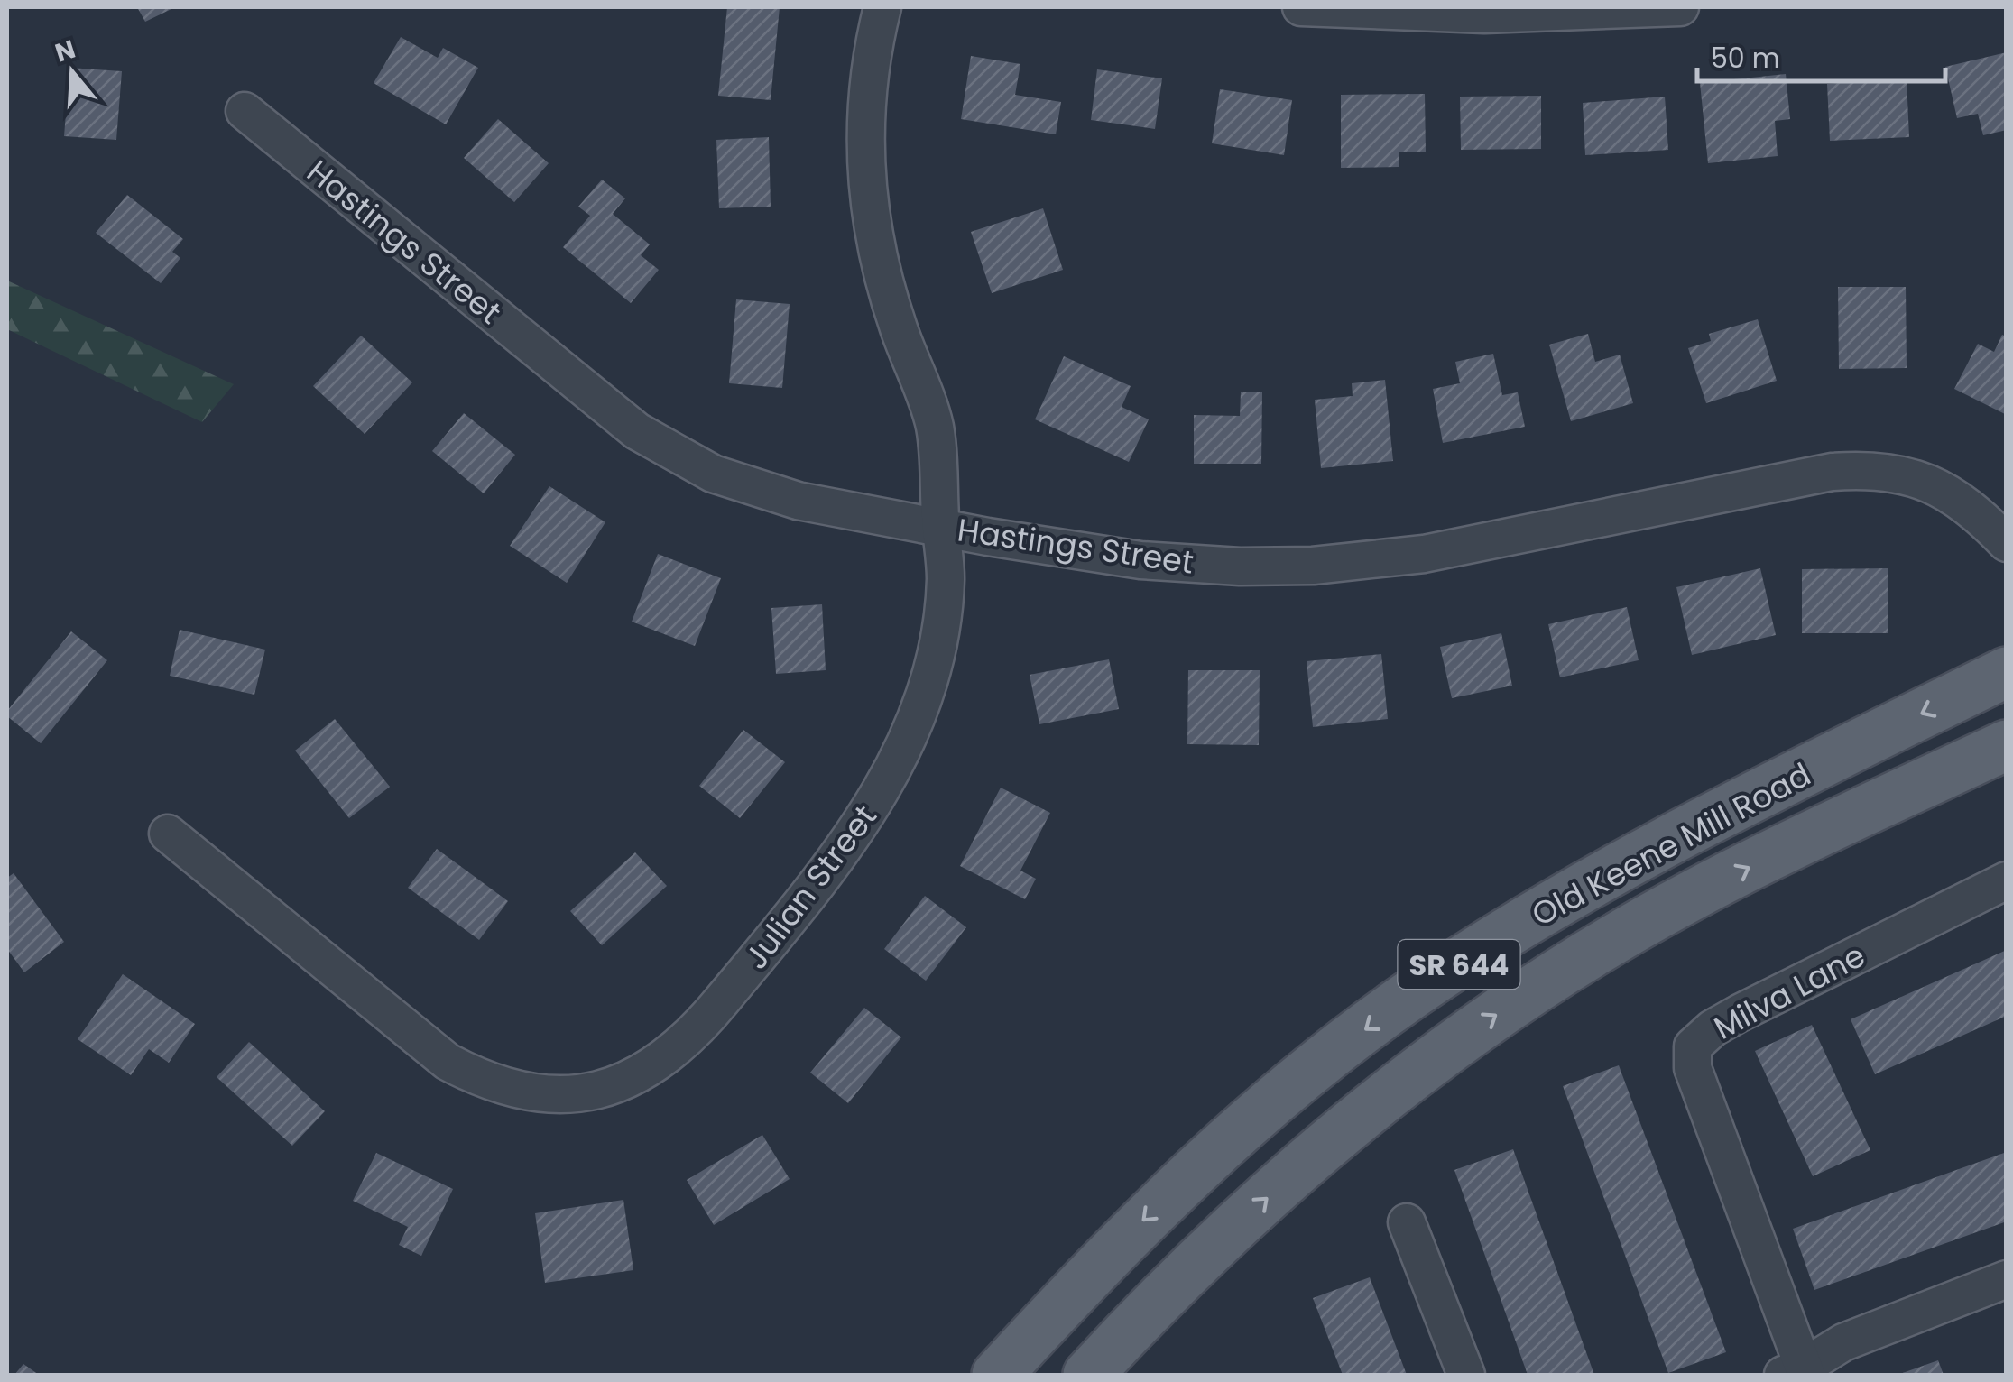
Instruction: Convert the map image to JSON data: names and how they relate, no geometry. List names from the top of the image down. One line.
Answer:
{"streets":{"main road":["Old Keene Mill Road","SR 644"],"street":["Hastings Street","Julian Street","Milva Lane"]},"crossings":[["Hastings Street","Julian Street"]],"scale_bar":"50 m","north":"top"}
